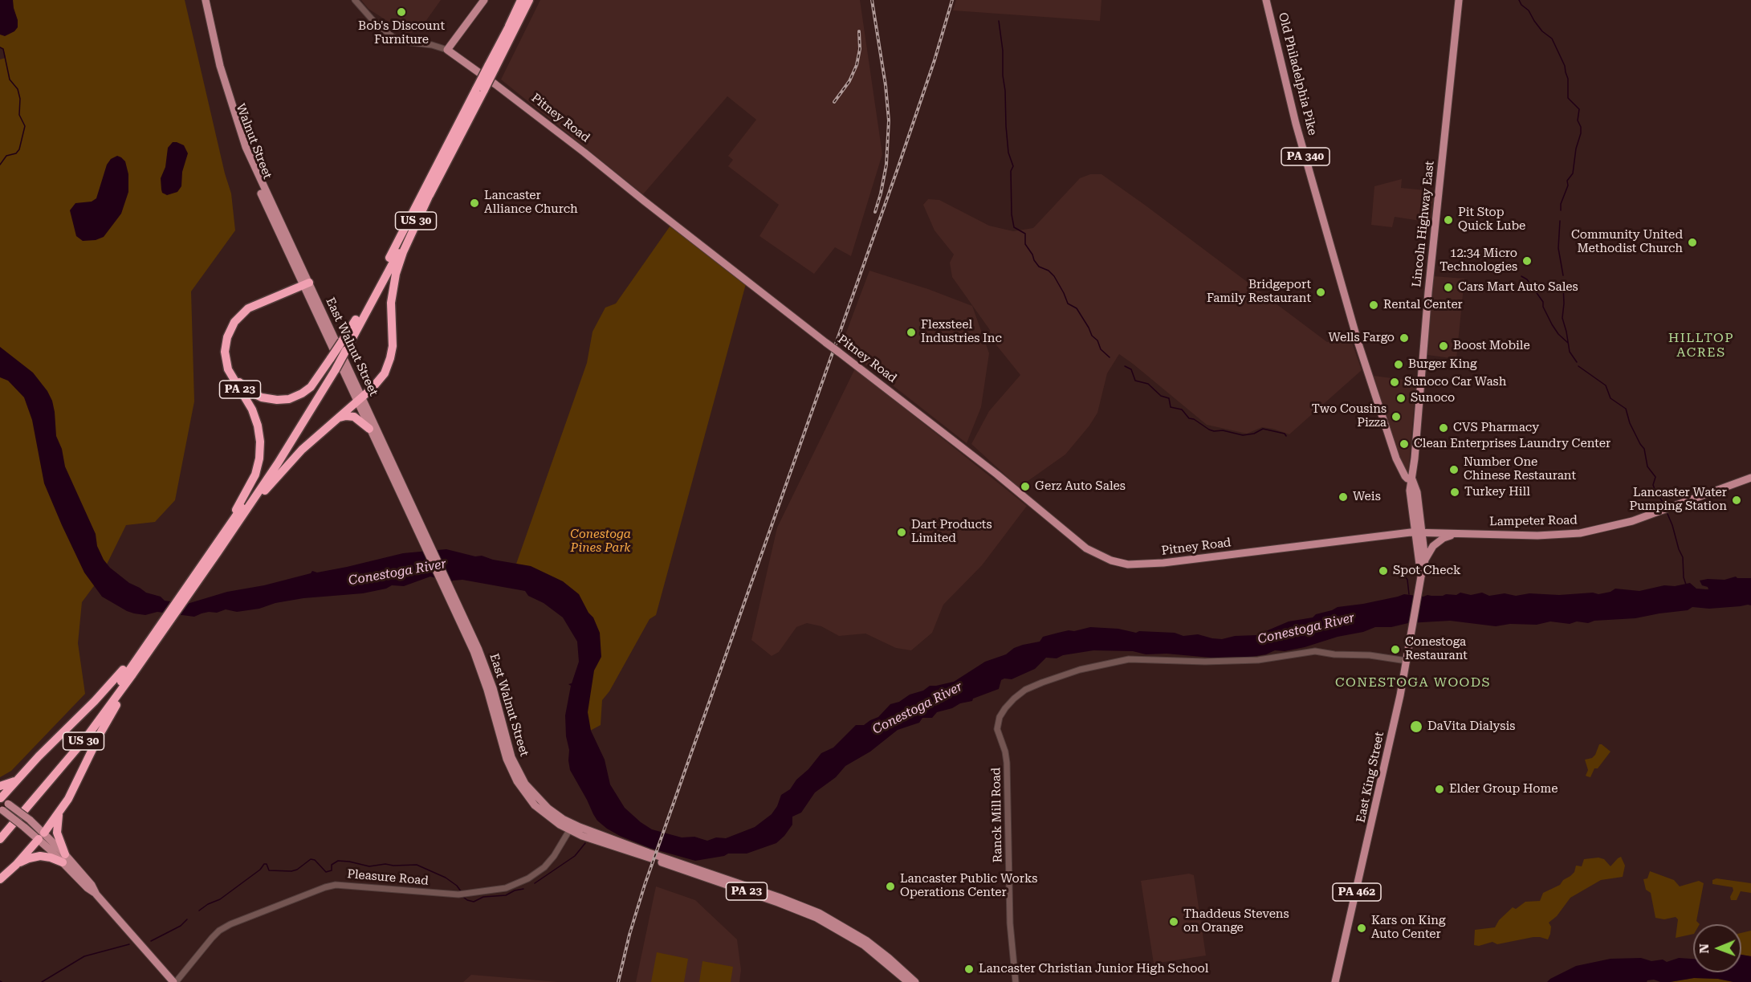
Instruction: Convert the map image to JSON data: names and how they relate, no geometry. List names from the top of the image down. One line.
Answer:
{"streets":{"highway":["US 30","PA 23"],"main road":["Old Philadelphia Pike","Pitney Road","Walnut Street","PA 340","Lincoln Highway East","East Walnut Street","Lampeter Road","East King Street","PA 462"],"street":["Ranck Mill Road","Pleasure Road"]},"crossings":[["Old Philadelphia Pike","Lincoln Highway East"],["Pitney Road","Lincoln Highway East"],["Pitney Road","Lampeter Road"],["Walnut Street","East Walnut Street"],["Walnut Street","PA 23"],["US 30","PA 23"],["Lincoln Highway East","Lampeter Road"],["Lincoln Highway East","East King Street"],["East Walnut Street","PA 23"],["East Walnut Street","Pleasure Road"],["East King Street","Ranck Mill Road"]],"districts":["HILLTOP ACRES","CONESTOGA WOODS"],"water":["Conestoga River"],"parks":["Conestoga Pines Park"],"places":["Bob's Discount Furniture","Lancaster Alliance Church","Pit Stop Quick Lube","Community United Methodist Church","12:34 Micro Technologies","Cars Mart Auto Sales","Bridgeport Family Restaurant","Rental Center","Flexsteel Industries Inc","Wells Fargo","Boost Mobile","Burger King","Sunoco Car Wash","Sunoco","Two Cousins Pizza","CVS Pharmacy","Clean Enterprises Laundry Center","Number One Chinese Restaurant","Gerz Auto Sales","Turkey Hill","Weis","Lancaster Water Pumping Station","Dart Products Limited","Spot Check","Conestoga Restaurant","DaVita Dialysis","Elder Group Home","Lancaster Public Works Operations Center","Thaddeus Stevens on Orange","Kars on King Auto Center","Lancaster Christian Junior High School"],"north":"left"}
